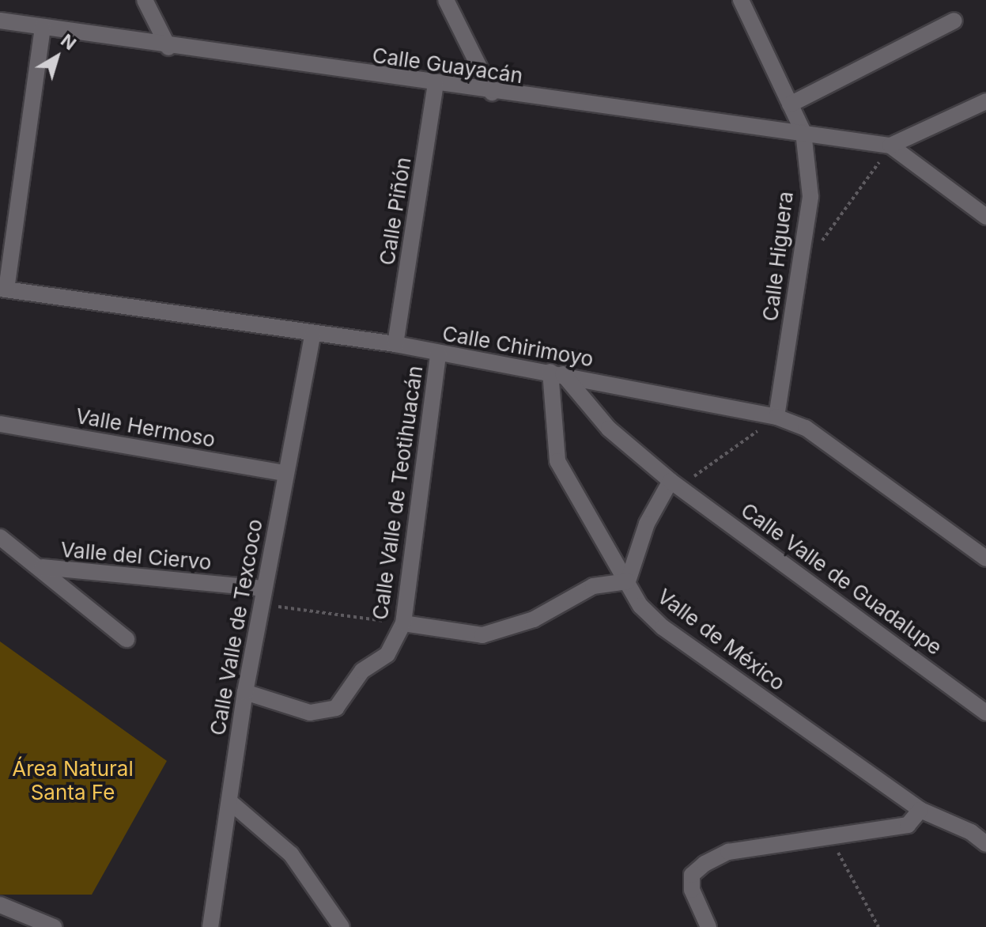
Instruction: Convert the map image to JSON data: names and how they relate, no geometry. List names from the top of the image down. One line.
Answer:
{"streets":{"street":["Calle Guayacán","Calle Piñón","Calle Higuera","Calle Chirimoyo","Valle Hermoso","Calle Valle de Teotihuacán","Valle del Ciervo","Calle Valle de Guadalupe","Calle Valle de Texcoco","Valle de México"]},"crossings":[["Calle Guayacán","Calle Piñón"],["Calle Guayacán","Calle Higuera"],["Calle Piñón","Calle Chirimoyo"],["Calle Higuera","Calle Chirimoyo"],["Calle Chirimoyo","Calle Valle de Teotihuacán"],["Calle Chirimoyo","Calle Valle de Texcoco"],["Calle Chirimoyo","Valle de México"],["Valle Hermoso","Calle Valle de Texcoco"],["Calle Valle de Teotihuacán","Calle Valle de Texcoco"],["Valle del Ciervo","Calle Valle de Texcoco"]],"parks":["Área Natural Santa Fe"],"north":"top right"}
